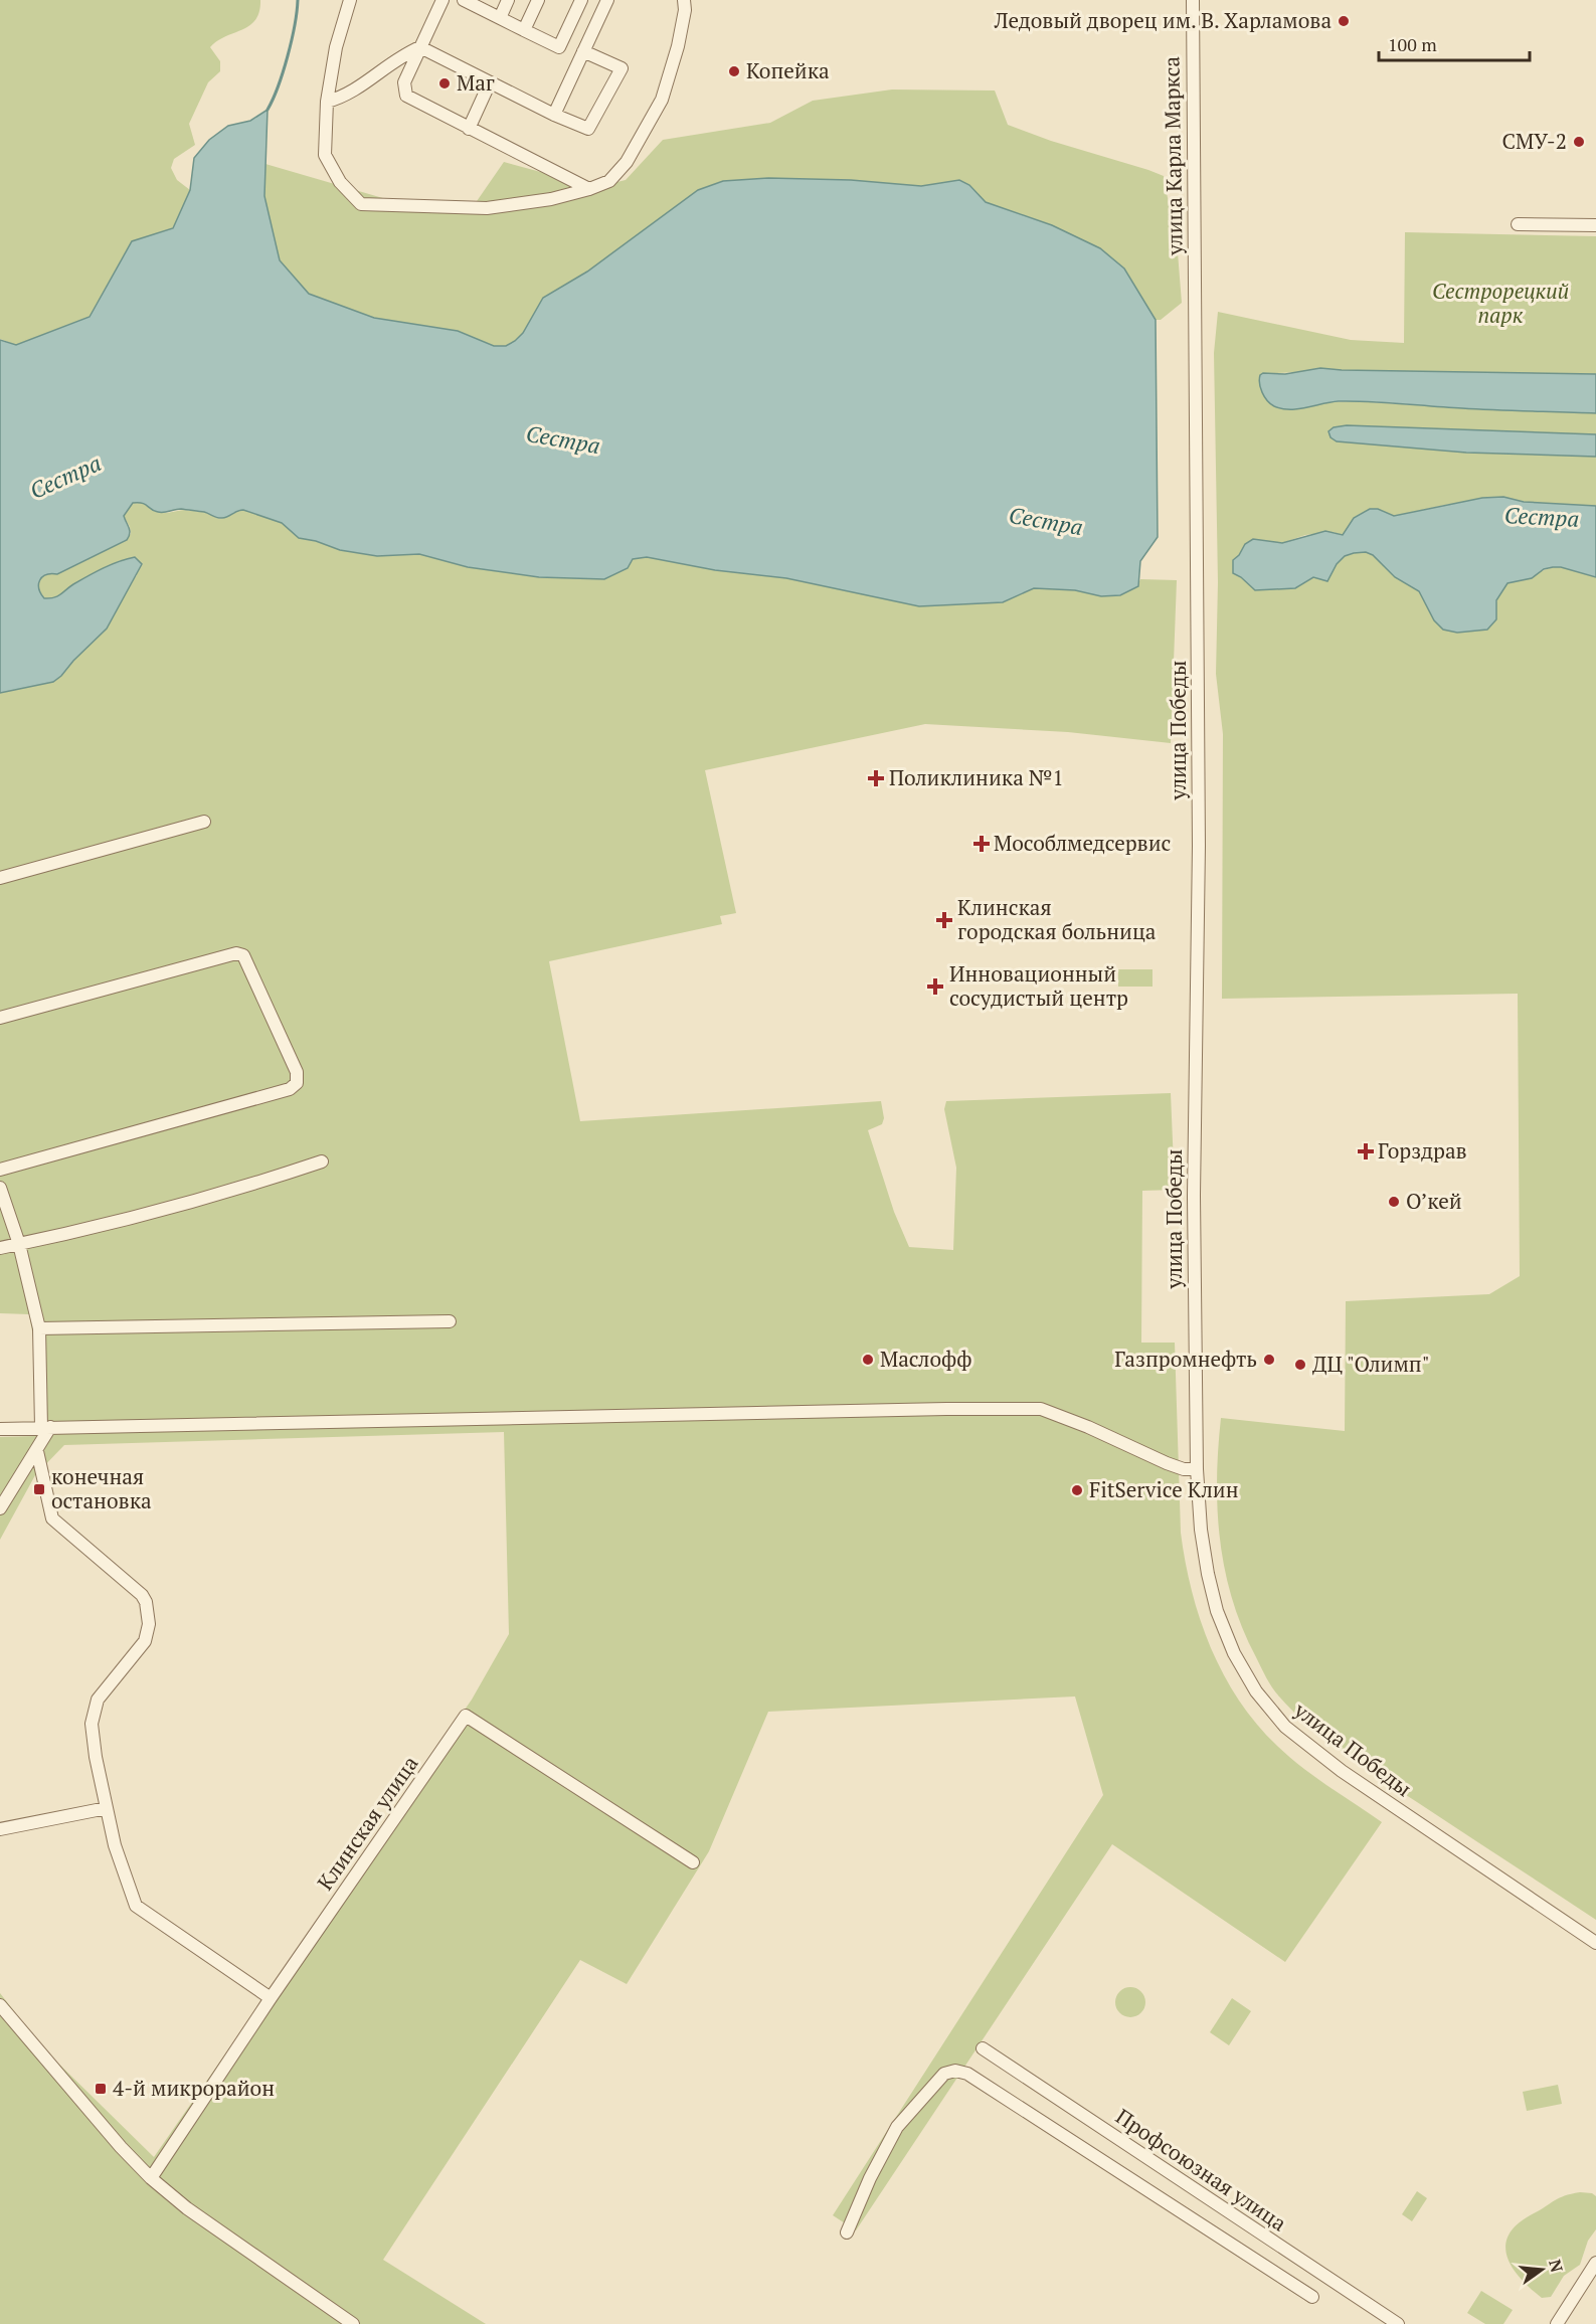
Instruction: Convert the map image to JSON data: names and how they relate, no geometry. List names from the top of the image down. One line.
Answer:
{"streets":{"street":["улица Карла Маркса","улица Победы","Клинская улица","Профсоюзная улица"]},"crossings":[["улица Карла Маркса","улица Победы"]],"water":["Сестра"],"parks":["Сестрорецкий парк"],"places":{"other":["Ледовый дворец им. В. Харламова","Копейка","Маг","СМУ-2","О’кей","Маслофф","Газпромнефть","ДЦ \"Олимп\"","FitService Клин"],"health":["Поликлиника №1","Мособлмедсервис","Клинская городская больница","Инновационный сосудистый центр","Горздрав"],"transit":["конечная остановка","4-й микрорайон"]},"scale_bar":"100 m","north":"right"}
